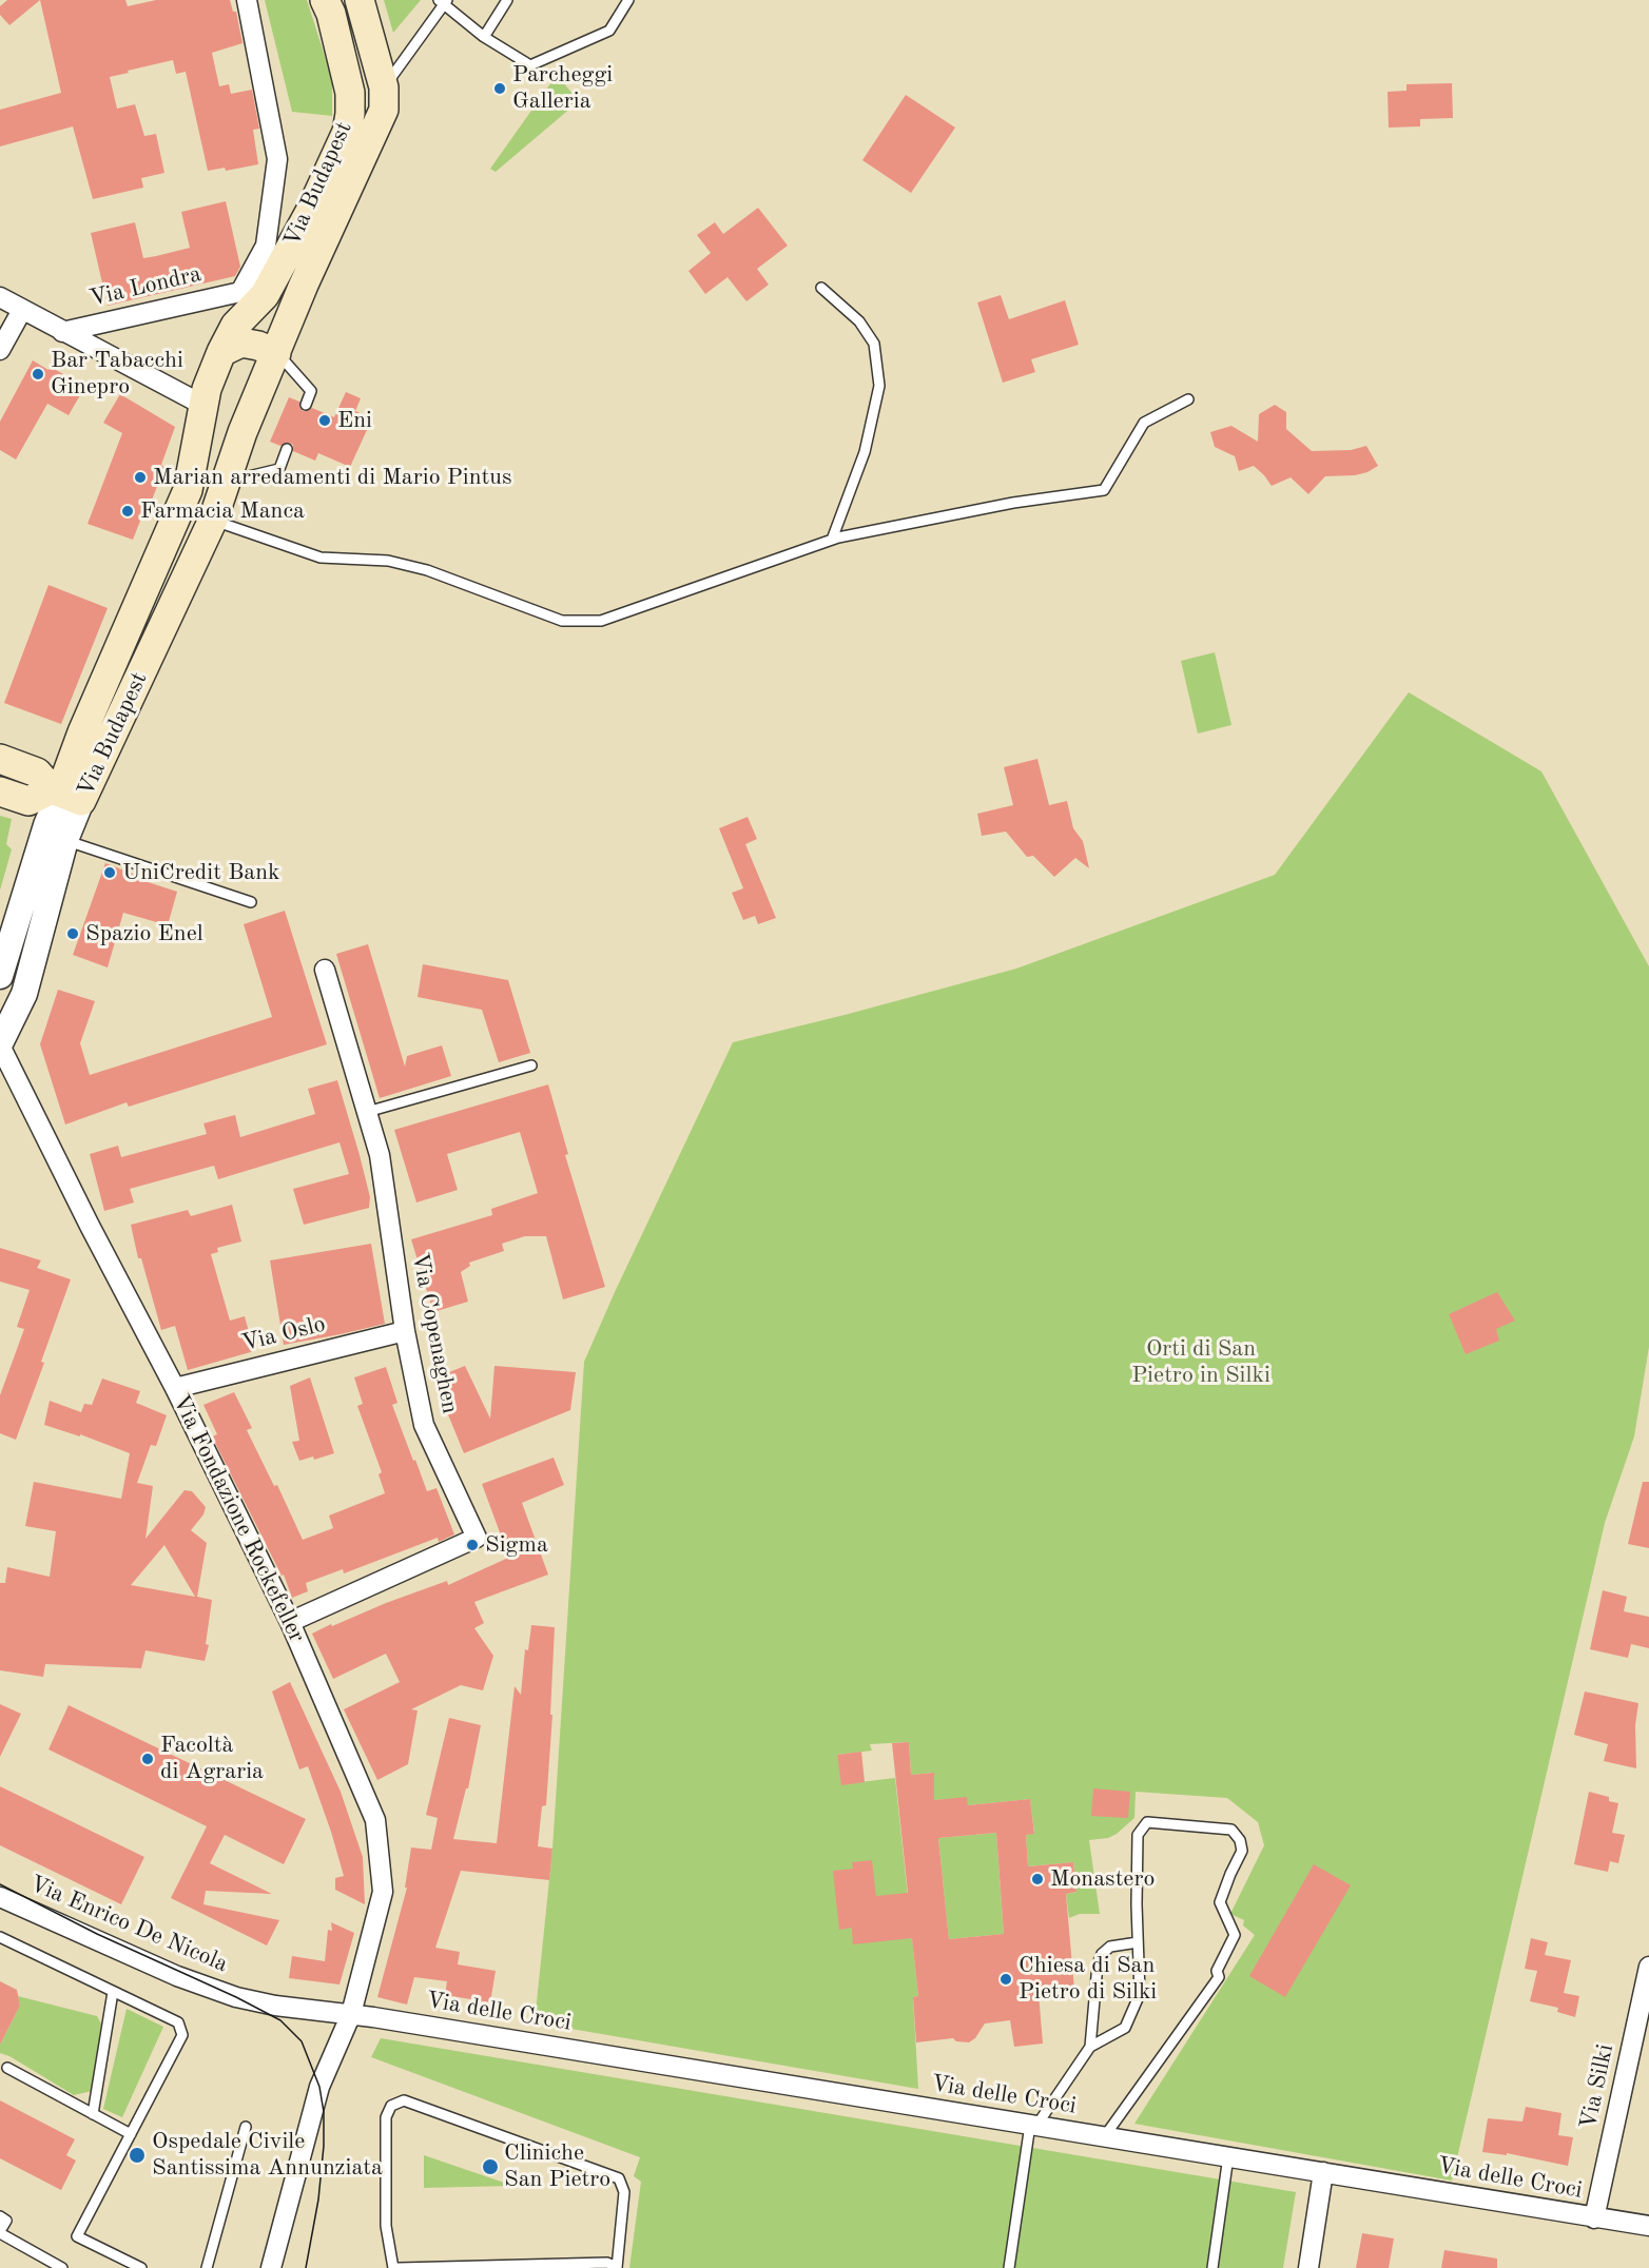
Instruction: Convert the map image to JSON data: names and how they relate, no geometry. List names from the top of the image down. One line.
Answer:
{"streets":{"main road":["Via Budapest"],"street":["Via Londra","Via Copenaghen","Via Oslo","Via Fondazione Rockefeller","Via Enrico De Nicola","Via delle Croci","Via Silki"]},"crossings":[["Via Budapest","Via Londra"],["Via Budapest","Via Fondazione Rockefeller"],["Via Copenaghen","Via Oslo"],["Via Copenaghen","Via Fondazione Rockefeller"],["Via Oslo","Via Fondazione Rockefeller"],["Via Fondazione Rockefeller","Via Enrico De Nicola"],["Via Fondazione Rockefeller","Via delle Croci"],["Via Enrico De Nicola","Via delle Croci"],["Via delle Croci","Via Silki"]],"parks":["Orti di San Pietro in Silki"],"places":["Parcheggi Galleria","Bar Tabacchi Ginepro","Eni","Marian arredamenti di Mario Pintus","Farmacia Manca","UniCredit Bank","Spazio Enel","Sigma","Facoltà di Agraria","Monastero","Chiesa di San Pietro di Silki","Ospedale Civile Santissima Annunziata","Cliniche San Pietro"]}
